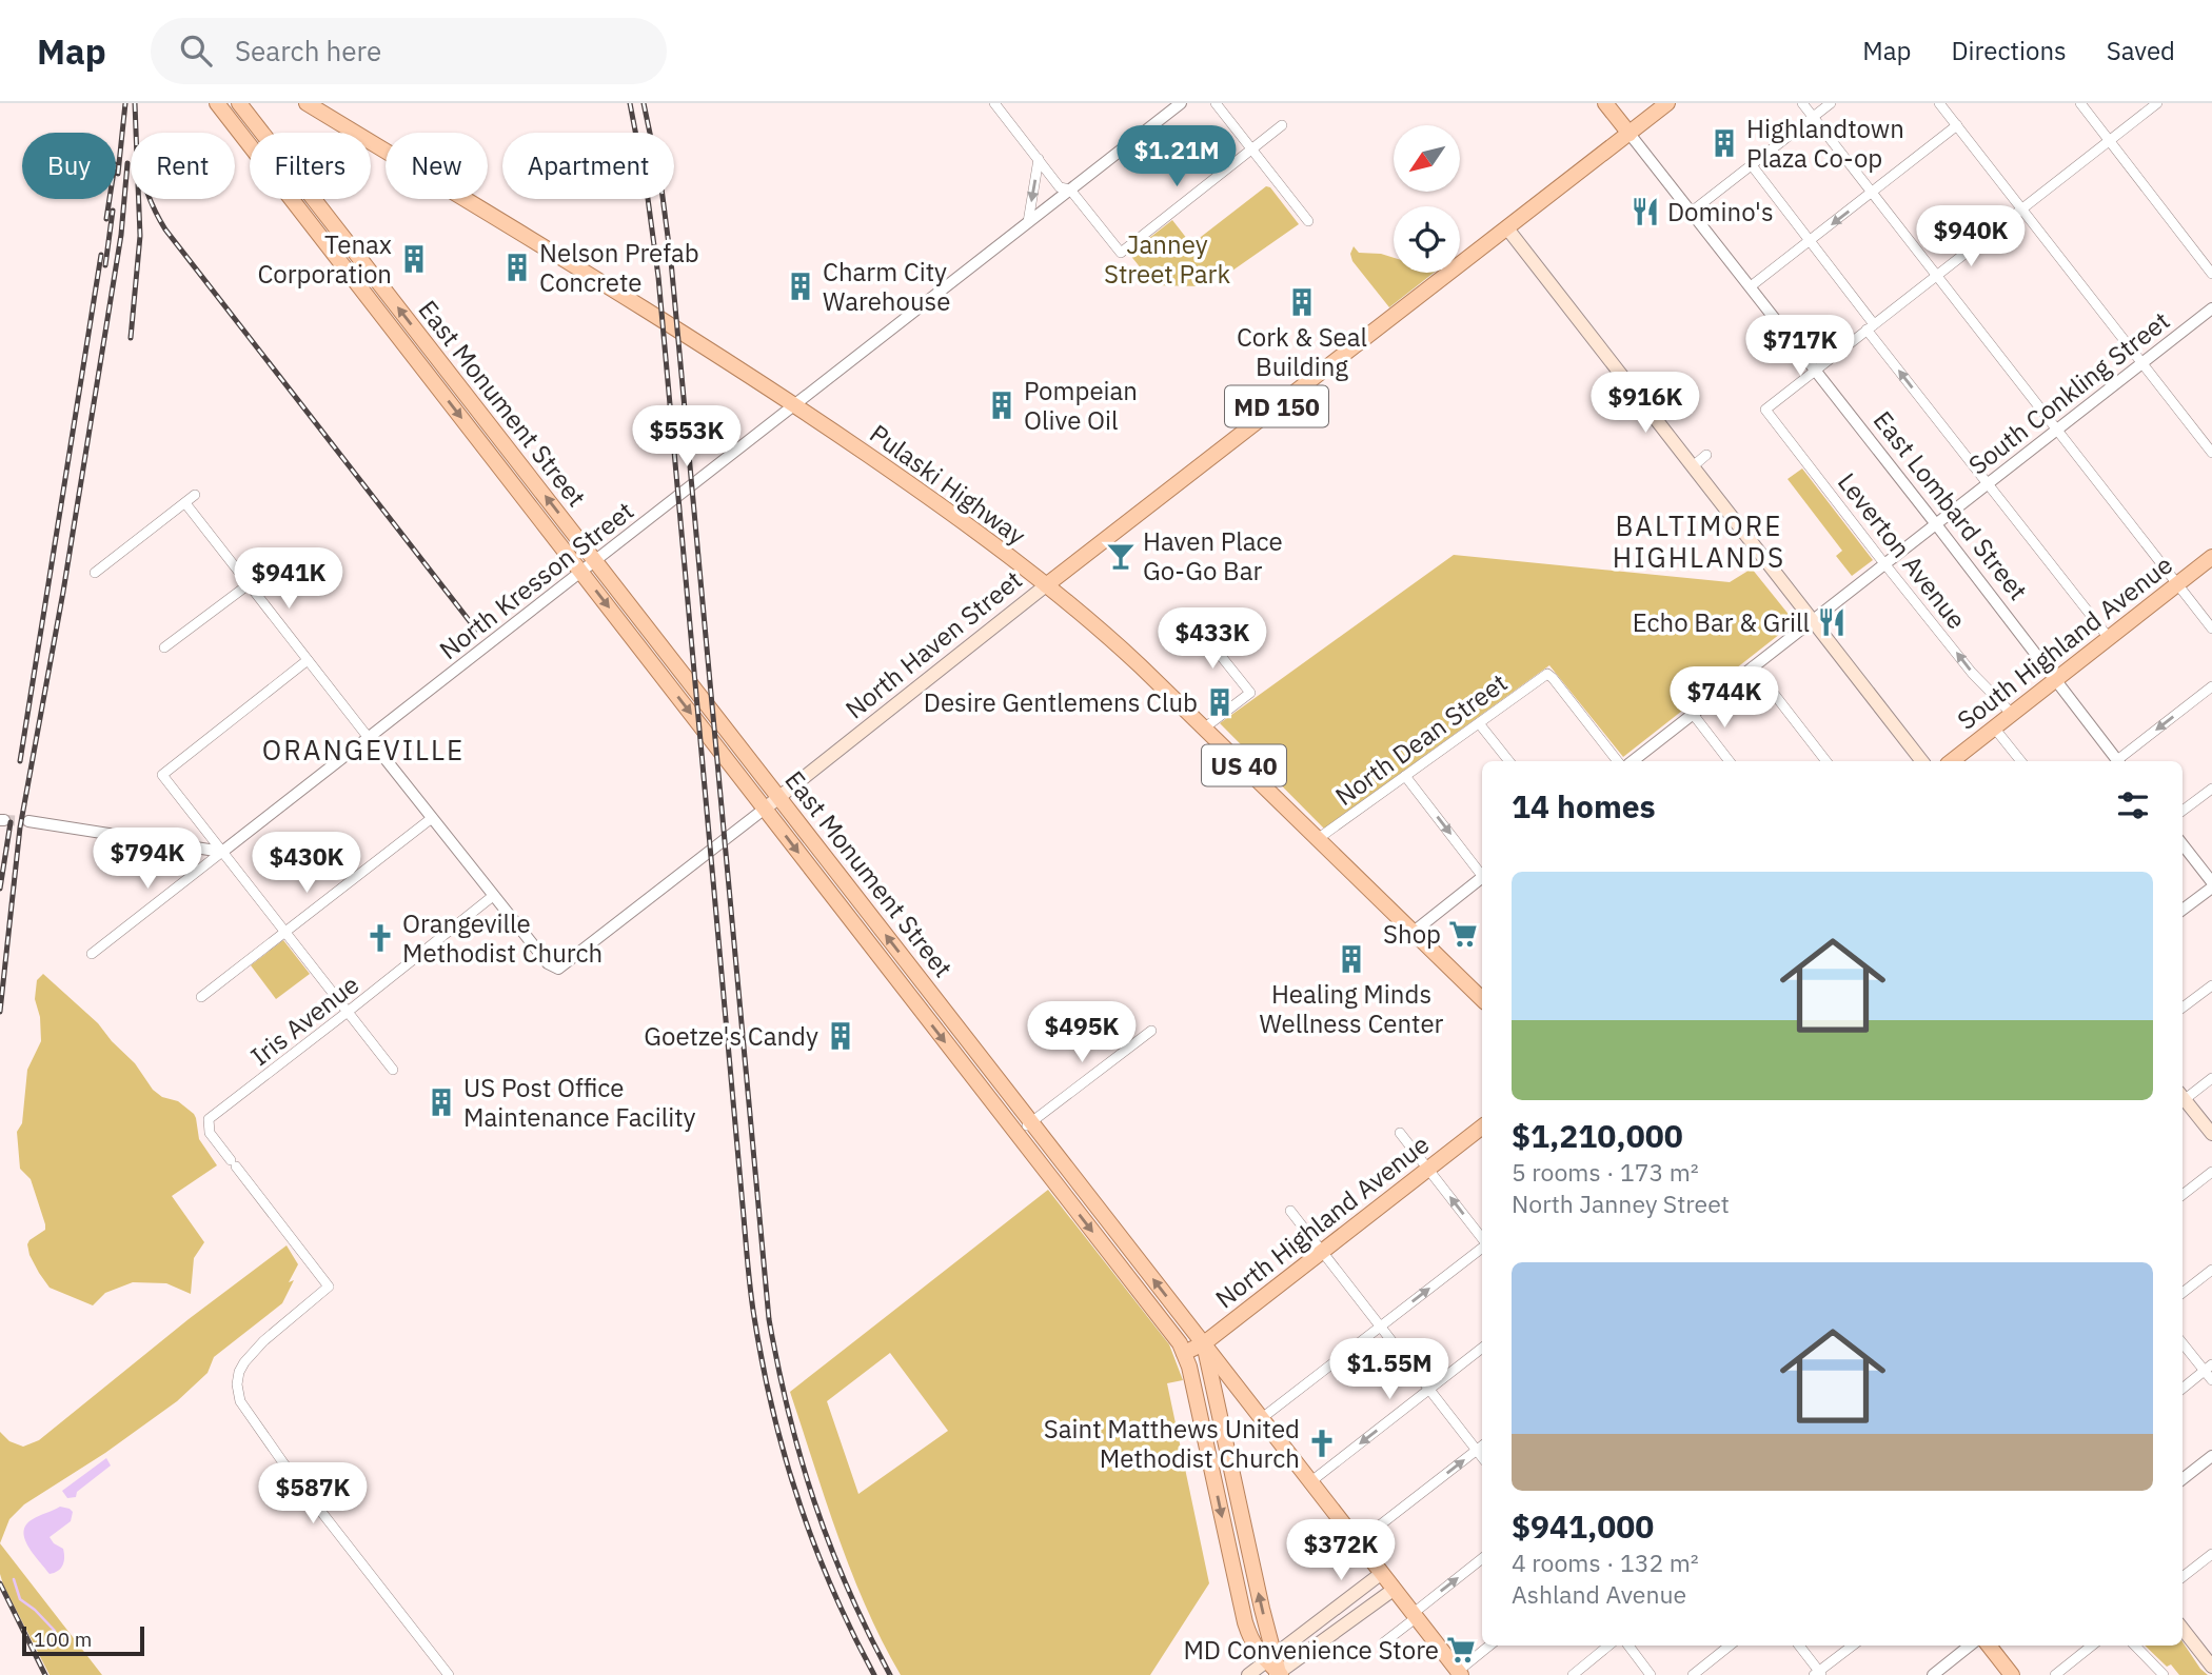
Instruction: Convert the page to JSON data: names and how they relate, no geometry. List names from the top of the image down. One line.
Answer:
{"streets":{"main road":["East Monument Street","MD 150","Pulaski Highway","East Lombard Street","South Highland Avenue","North Haven Street","US 40","North Highland Avenue"],"street":["South Conkling Street","Leverton Avenue","North Kresson Street","North Dean Street","Iris Avenue"]},"crossings":[["South Conkling Street","East Lombard Street"],["South Conkling Street","Leverton Avenue"],["East Monument Street","North Kresson Street"],["East Monument Street","North Haven Street"],["East Monument Street","North Highland Avenue"],["MD 150","East Lombard Street"],["MD 150","North Haven Street"],["Pulaski Highway","North Kresson Street"],["Pulaski Highway","North Haven Street"],["Pulaski Highway","North Dean Street"],["East Lombard Street","Leverton Avenue"],["East Lombard Street","South Highland Avenue"],["Leverton Avenue","South Highland Avenue"],["North Haven Street","Iris Avenue"]],"one_way":["Leverton Avenue"],"districts":["BALTIMORE HIGHLANDS","ORANGEVILLE"],"parks":["Janney Street Park"],"places":{"building":["Highlandtown Plaza Co-op","Tenax Corporation","Nelson Prefab Concrete","Charm City Warehouse","Cork & Seal Building","Pompeian Olive Oil","Desire Gentlemens Club","Healing Minds Wellness Center","Goetze's Candy","US Post Office Maintenance Facility"],"restaurant":["Domino's","Echo Bar & Grill"],"bar":["Haven Place Go-Go Bar"],"supermarket":["Shop","MD Convenience Store"],"church":["Orangeville Methodist Church","Saint Matthews United Methodist Church"]},"scale_bar":"100 m","north":"bottom left","page":{"header":"Map","search":"Search here","nav":["Map","Directions","Saved"],"price":["$1.21M","$940K","$717K","$916K","$553K","$941K","$433K","$744K","$794K","$430K","$495K","$1.55M","$587K","$372K"],"chip":["Buy","Rent","Filters","New","Apartment"],"heading":"14 homes","list":[{"name":"$1,210,000","note":"5 rooms · 173 m² · North Janney Street"},{"name":"$941,000","note":"4 rooms · 132 m² · Ashland Avenue"}],"scale":"100 m"}}
